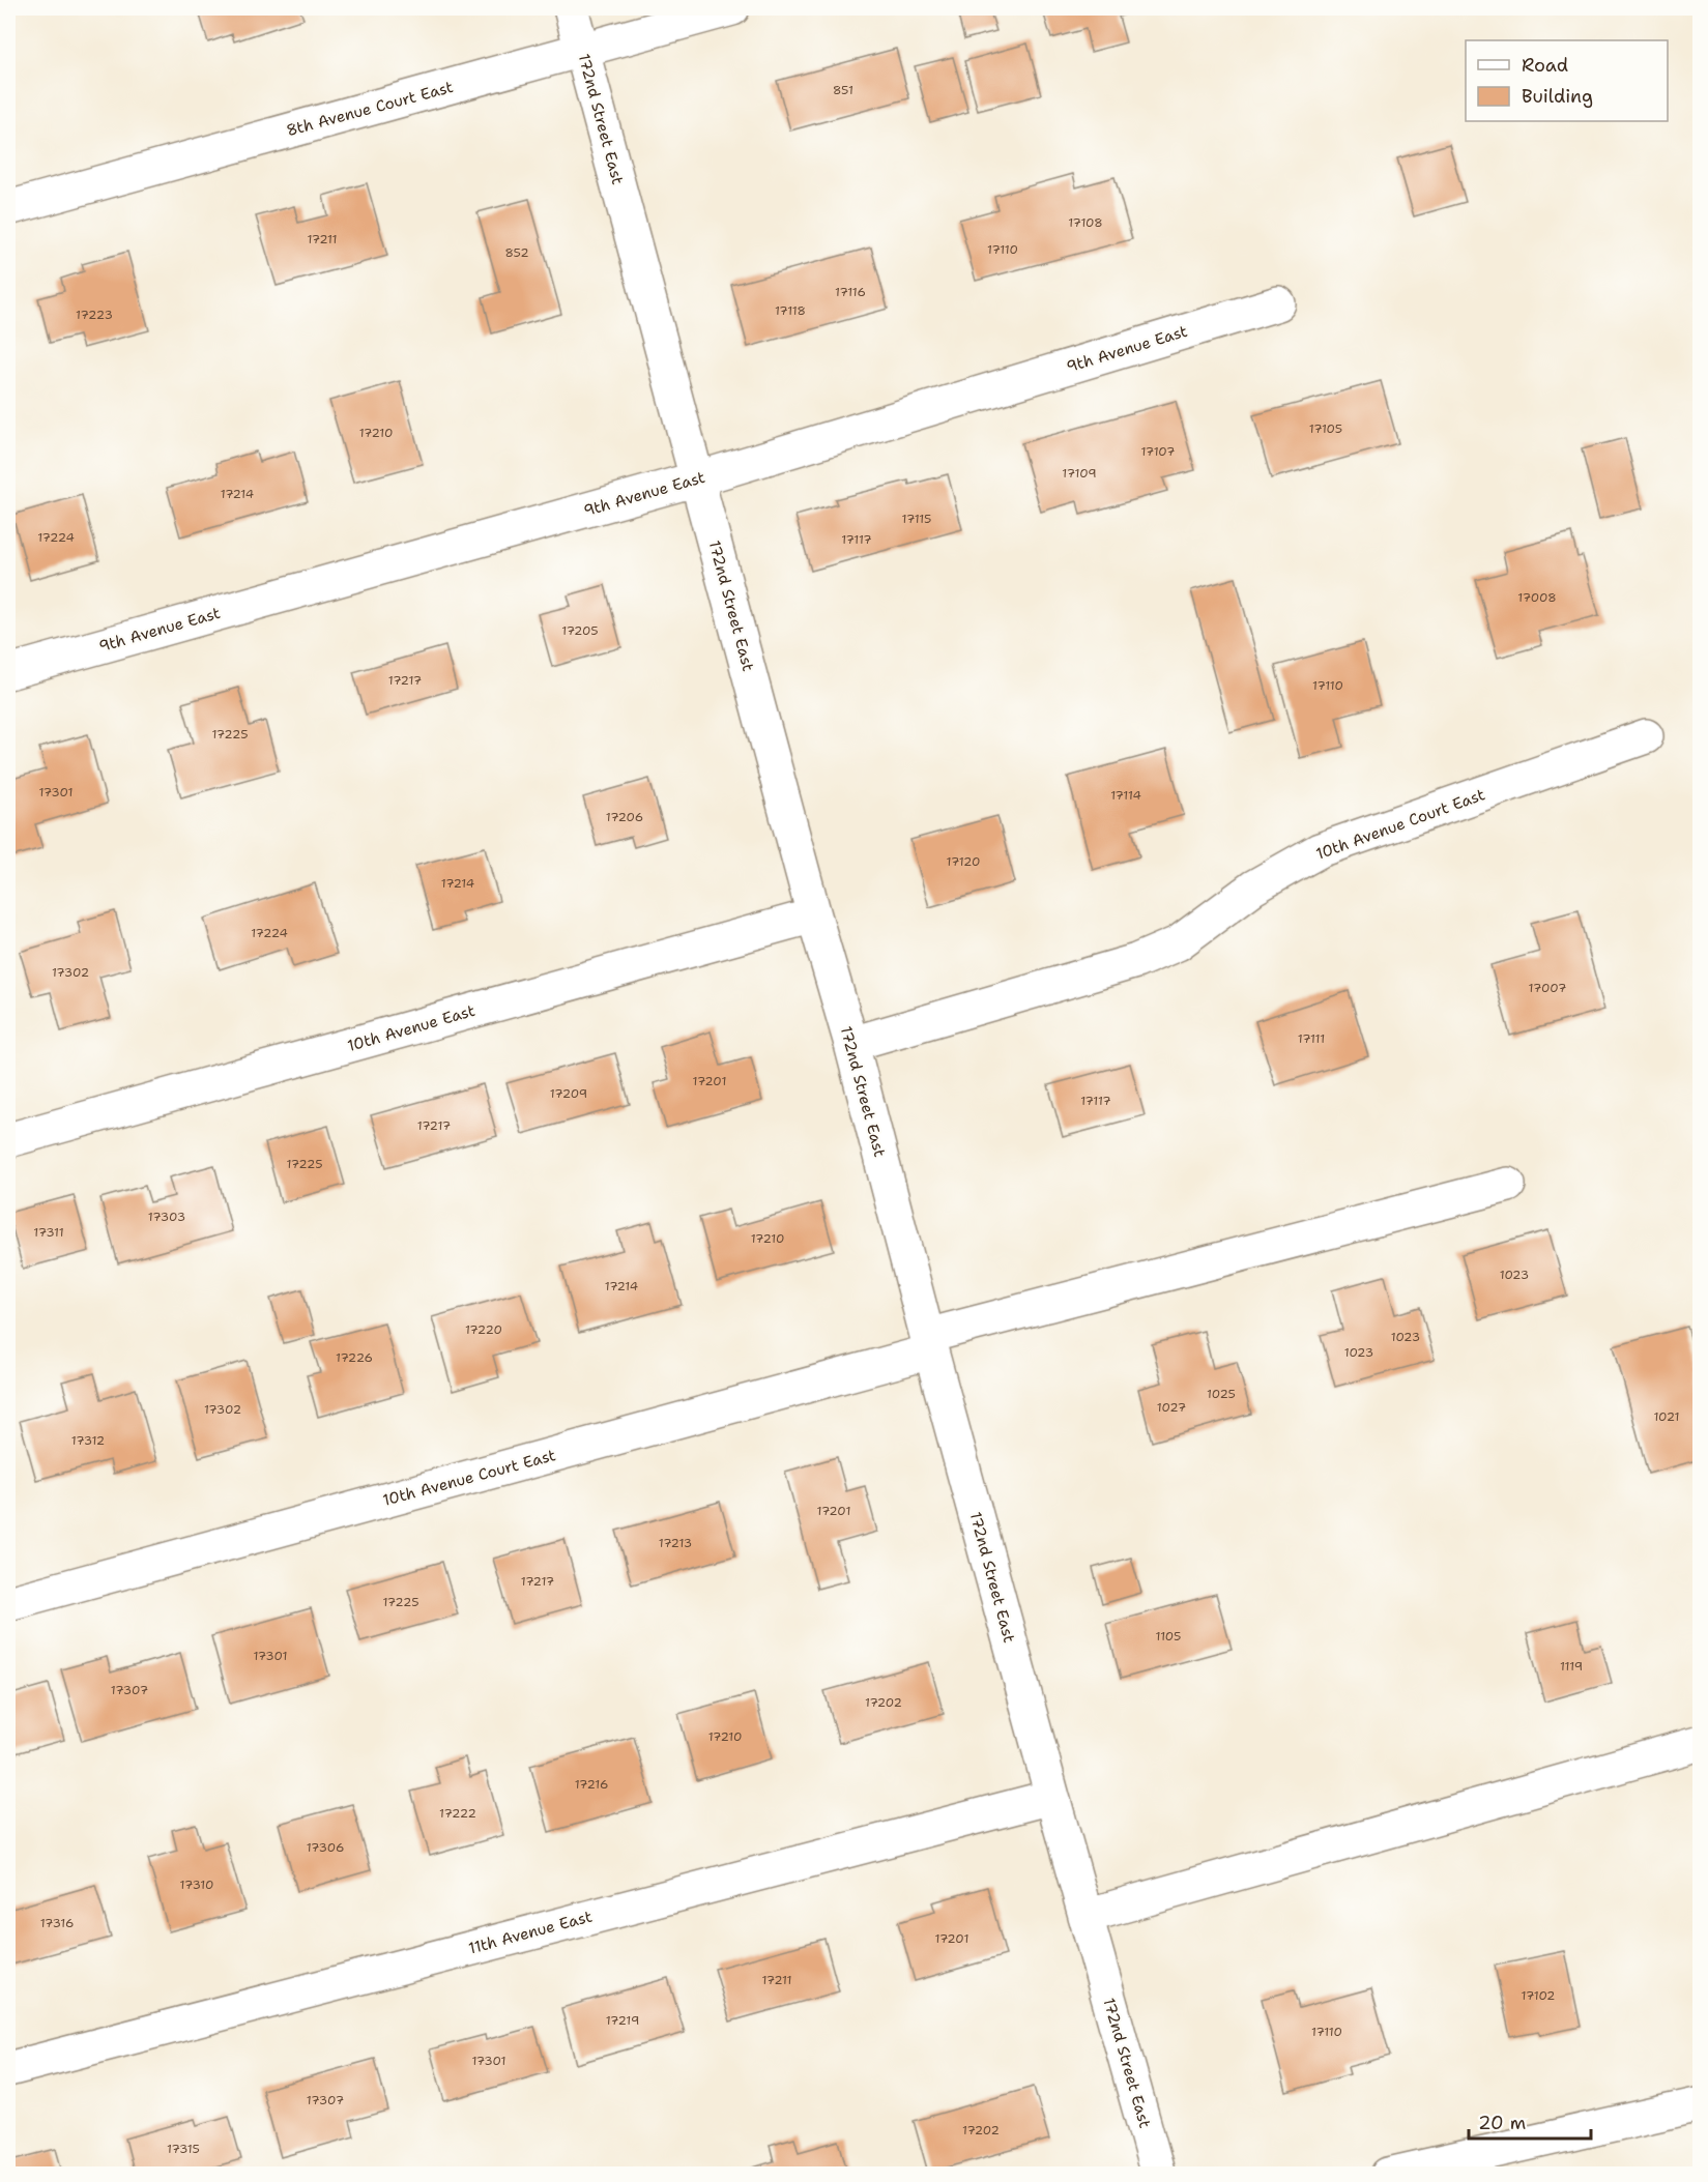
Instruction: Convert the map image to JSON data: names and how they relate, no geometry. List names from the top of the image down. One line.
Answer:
{"streets":{"street":["8th Avenue Court East","172nd Street East","9th Avenue East","10th Avenue Court East","10th Avenue East","11th Avenue East"]},"crossings":[["8th Avenue Court East","172nd Street East"],["172nd Street East","9th Avenue East"],["172nd Street East","10th Avenue Court East"],["172nd Street East","10th Avenue East"],["172nd Street East","11th Avenue East"]],"house_numbers":["851","17108","17211","17110","852","17116","17118","17223","17105","17210","17107","17109","17214","17115","17224","17117","17008","17205","17217","17110","17225","17301","17114","17206","17120","17214","17224","17302","17007","17111","17201","17209","17117","17217","17225","17303","17311","17210","1023","17214","17220","1023","1023","17226","1025","1027","17302","1021","17312","17201","17213","17217","17225","1105","17301","1119","17307","17202","17210","17216","17222","17306","17310","17316","17201","17211","17102","17219","17110","17301","17307","17202","17315"],"legend":["Road","Building"],"scale_bar":"20 m"}
